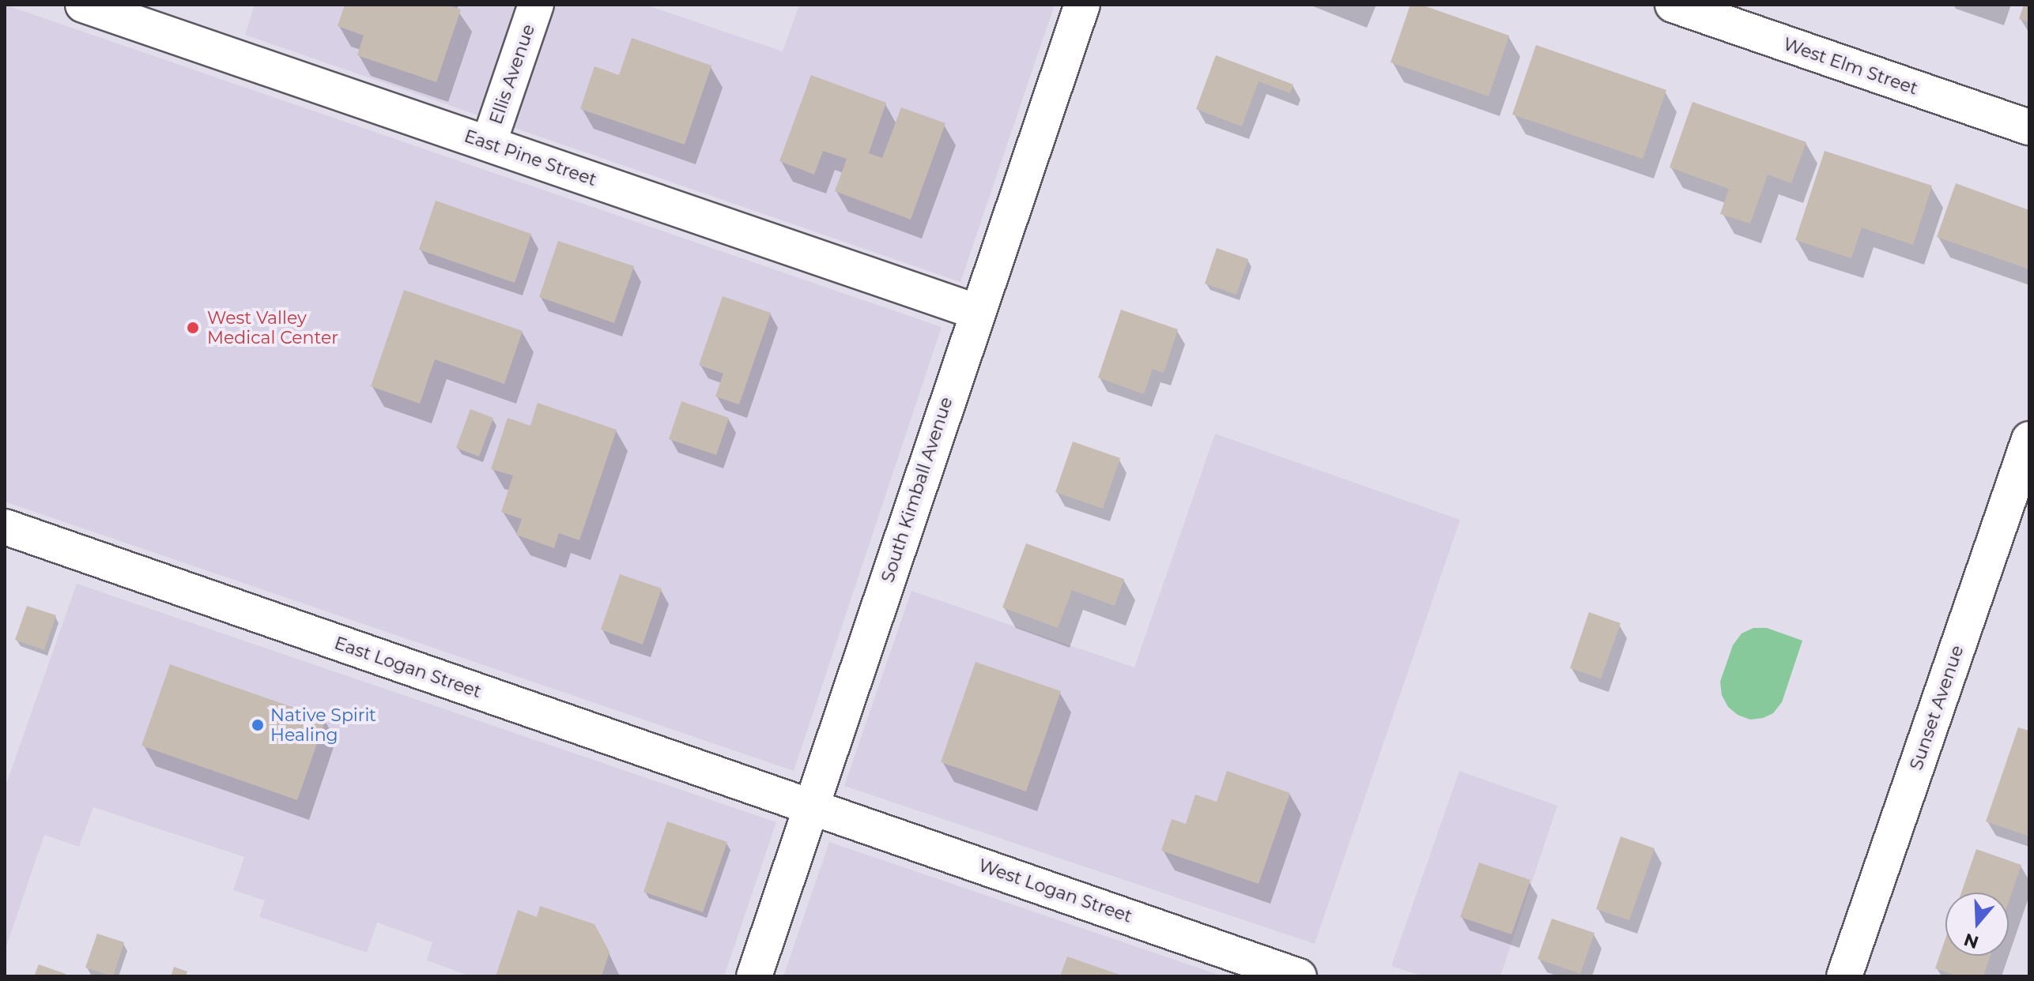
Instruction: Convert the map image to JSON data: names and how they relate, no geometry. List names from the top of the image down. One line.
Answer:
{"streets":{"street":["West Elm Street","Ellis Avenue","East Pine Street","South Kimball Avenue","East Logan Street","Sunset Avenue","West Logan Street"]},"crossings":[["Ellis Avenue","East Pine Street"],["East Pine Street","South Kimball Avenue"],["South Kimball Avenue","East Logan Street"],["South Kimball Avenue","West Logan Street"],["East Logan Street","West Logan Street"]],"places":["West Valley Medical Center","Native Spirit Healing"],"north":"bottom"}
